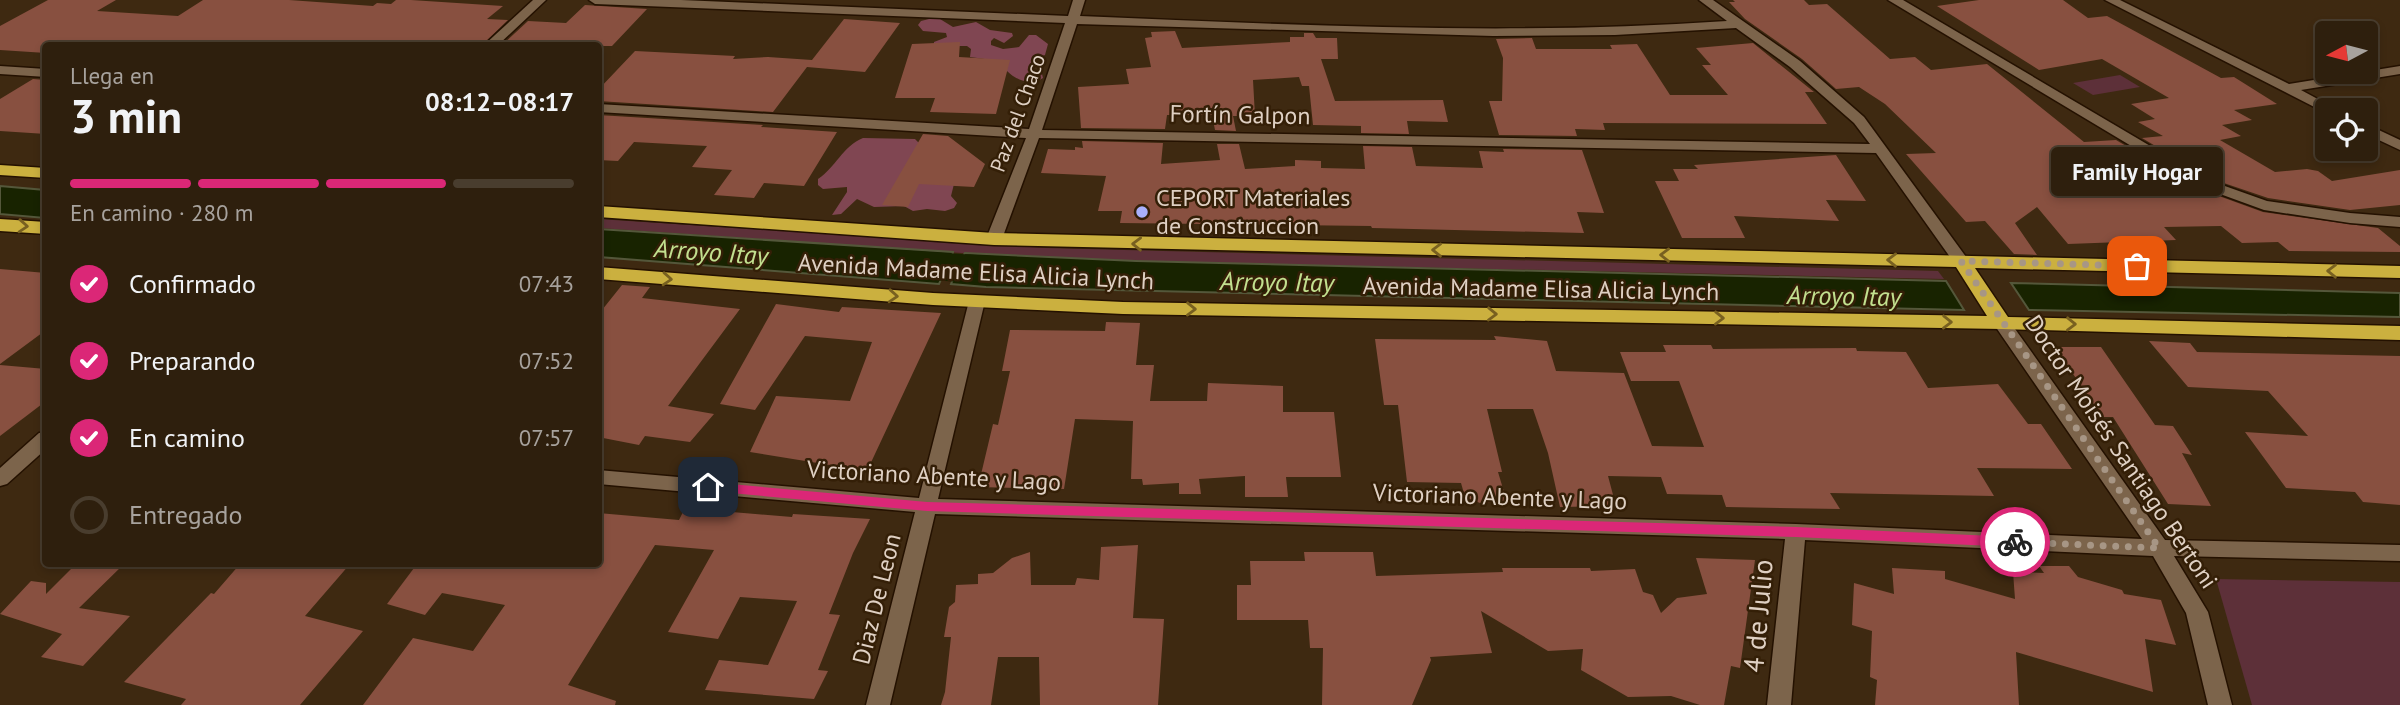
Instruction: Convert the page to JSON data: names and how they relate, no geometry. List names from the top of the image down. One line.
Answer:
{"streets":{"highway":["Avenida Madame Elisa Alicia Lynch"],"street":["Paz del Chaco","Fortín Galpon","Doctor Moisés Santiago Bertoni","Victoriano Abente y Lago","Diaz De Leon","4 de Julio"]},"crossings":[["Paz del Chaco","Fortín Galpon"],["Paz del Chaco","Avenida Madame Elisa Alicia Lynch"],["Avenida Madame Elisa Alicia Lynch","Doctor Moisés Santiago Bertoni"],["Avenida Madame Elisa Alicia Lynch","Diaz De Leon"],["Doctor Moisés Santiago Bertoni","Victoriano Abente y Lago"],["Victoriano Abente y Lago","Diaz De Leon"],["Victoriano Abente y Lago","4 de Julio"]],"water":["Arroyo Itay"],"places":["CEPORT Materiales de Construccion","Family Hogar"],"north":"left","page":{"heading":["3 min","Llega en","08:12–08:17"],"bubble":"Family Hogar","bar":"En camino · 280 m","list":[["Confirmado","07:43"],["Preparando","07:52"],["En camino","07:57"],"Entregado"]}}
